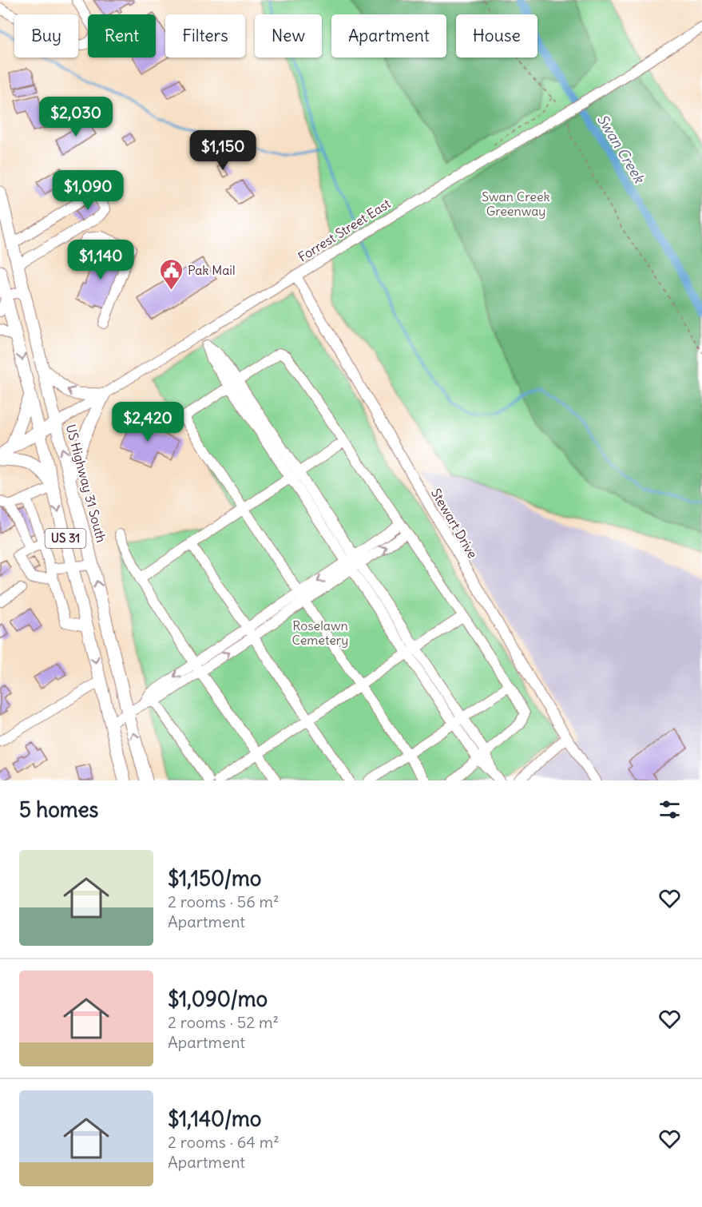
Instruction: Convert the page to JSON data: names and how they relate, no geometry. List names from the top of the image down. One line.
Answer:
{"streets":{"main road":["Forrest Street East","US Highway 31 South","US 31"],"street":["Stewart Drive"]},"crossings":[["Forrest Street East","US Highway 31 South"],["Forrest Street East","Stewart Drive"],["Forrest Street East","US 31"]],"water":["Swan Creek"],"parks":["Swan Creek Greenway","Roselawn Cemetery"],"places":{"public building":["Pak Mail"]},"page":{"chip":["Buy","Rent","Filters","New","Apartment","House"],"price":["$2,030","$1,150","$1,090","$1,140","$2,420"],"heading":"5 homes","list":[{"name":"$1,150/mo","note":"2 rooms · 56 m² · Apartment"},{"name":"$1,090/mo","note":"2 rooms · 52 m² · Apartment"},{"name":"$1,140/mo","note":"2 rooms · 64 m² · Apartment"}]}}
